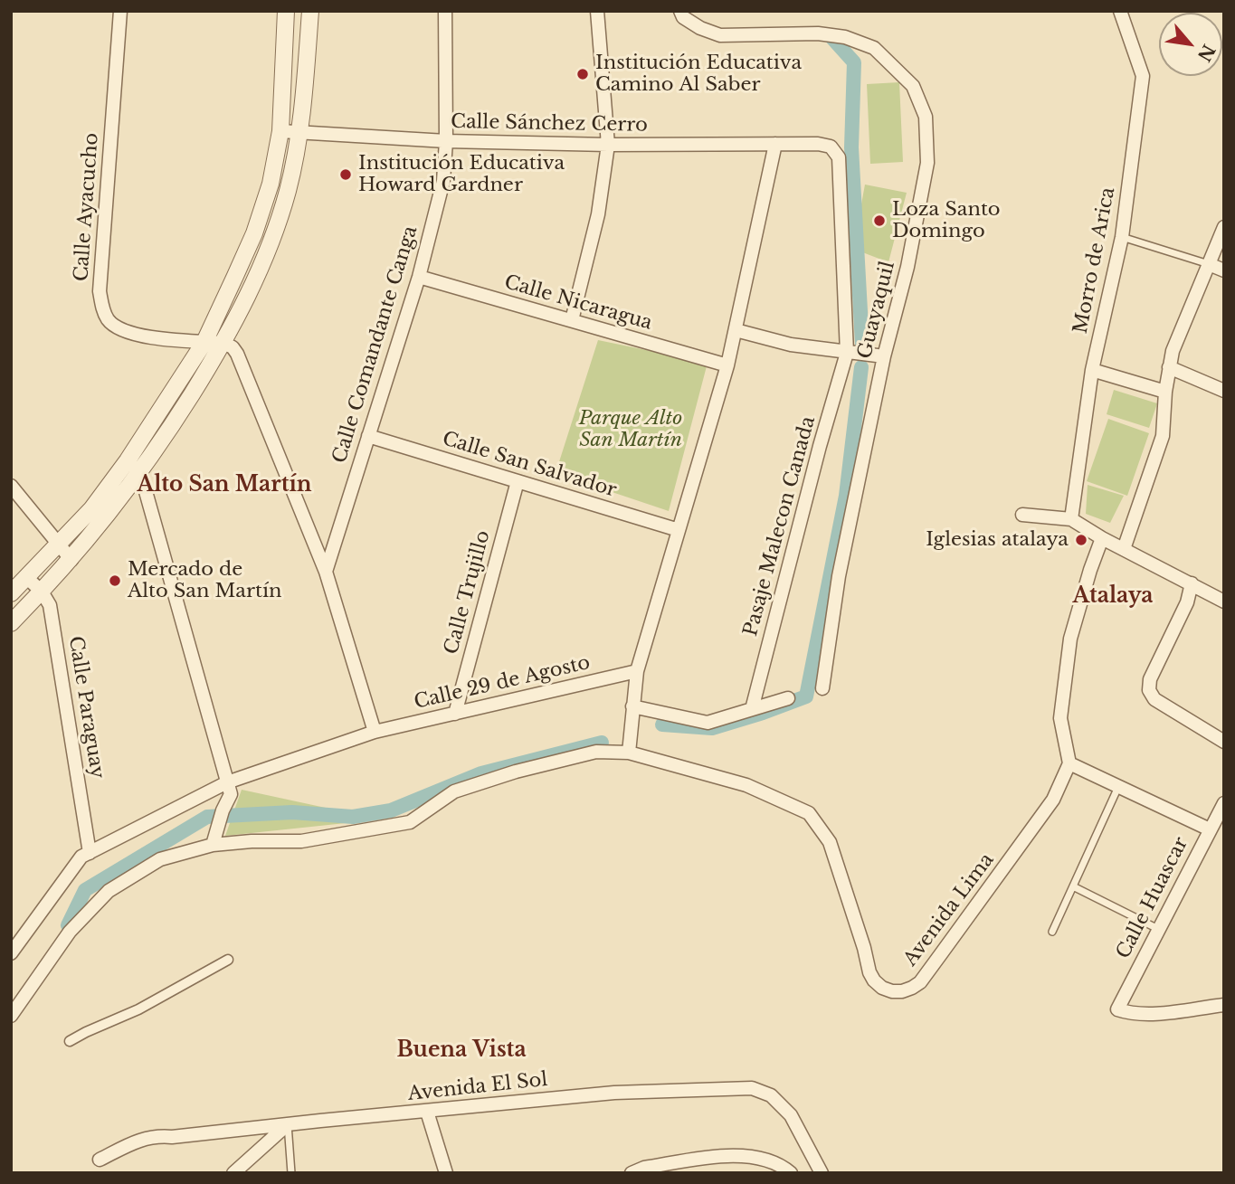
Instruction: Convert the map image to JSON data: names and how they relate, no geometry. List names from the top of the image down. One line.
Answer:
{"streets":{"street":["Calle Sánchez Cerro","Calle Ayacucho","Morro de Arica","Calle Nicaragua","Guayaquil","Calle Comandante Canga","Calle San Salvador","Pasaje Malecon Canada","Calle Trujillo","Calle 29 de Agosto","Calle Paraguay","Calle Huascar","Avenida Lima","Avenida El Sol"]},"crossings":[["Calle Sánchez Cerro","Calle Comandante Canga"],["Calle Sánchez Cerro","Pasaje Malecon Canada"],["Calle Nicaragua","Calle Comandante Canga"],["Calle Comandante Canga","Calle San Salvador"],["Calle San Salvador","Calle Trujillo"],["Calle Trujillo","Calle 29 de Agosto"],["Calle 29 de Agosto","Calle Paraguay"]],"districts":["Alto San Martín","Atalaya","Buena Vista"],"parks":["Parque Alto San Martín"],"places":["Institución Educativa Camino Al Saber","Institución Educativa Howard Gardner","Loza Santo Domingo","Iglesias atalaya","Mercado de Alto San Martín"],"north":"bottom right"}
